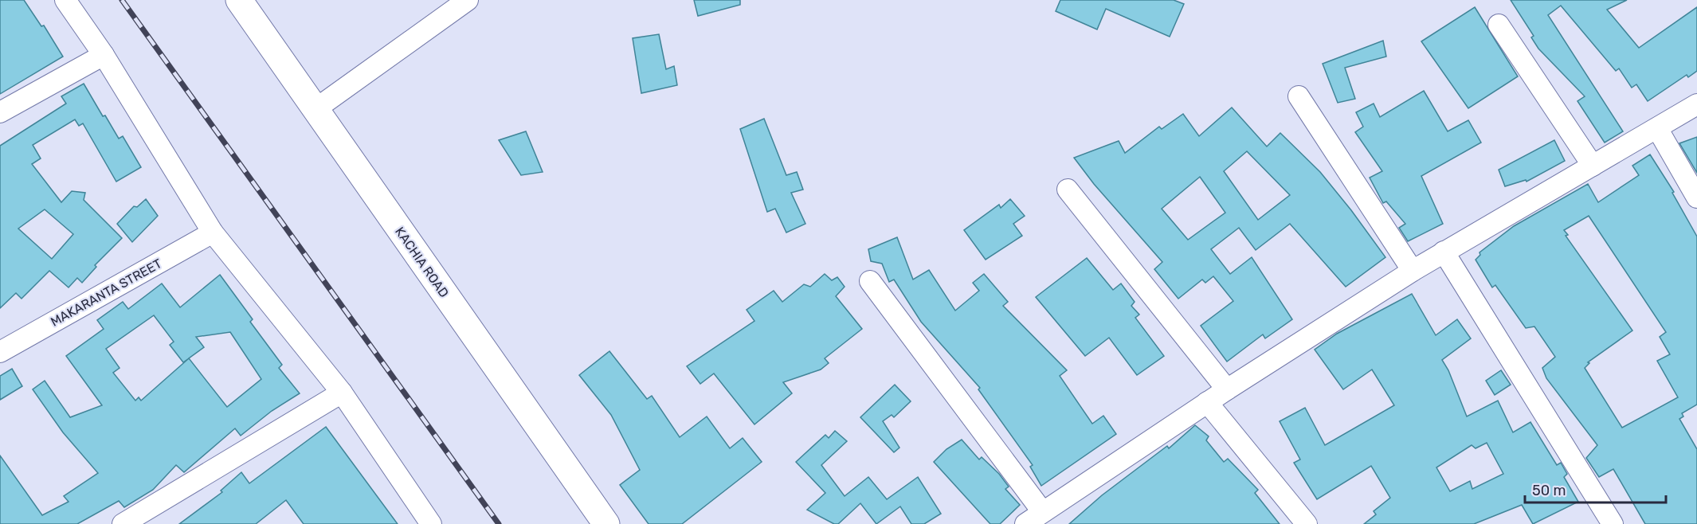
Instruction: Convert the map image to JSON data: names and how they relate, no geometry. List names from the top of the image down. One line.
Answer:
{"streets":{"main road":["KACHIA ROAD"],"street":["MAKARANTA STREET"]},"scale_bar":"50 m"}
